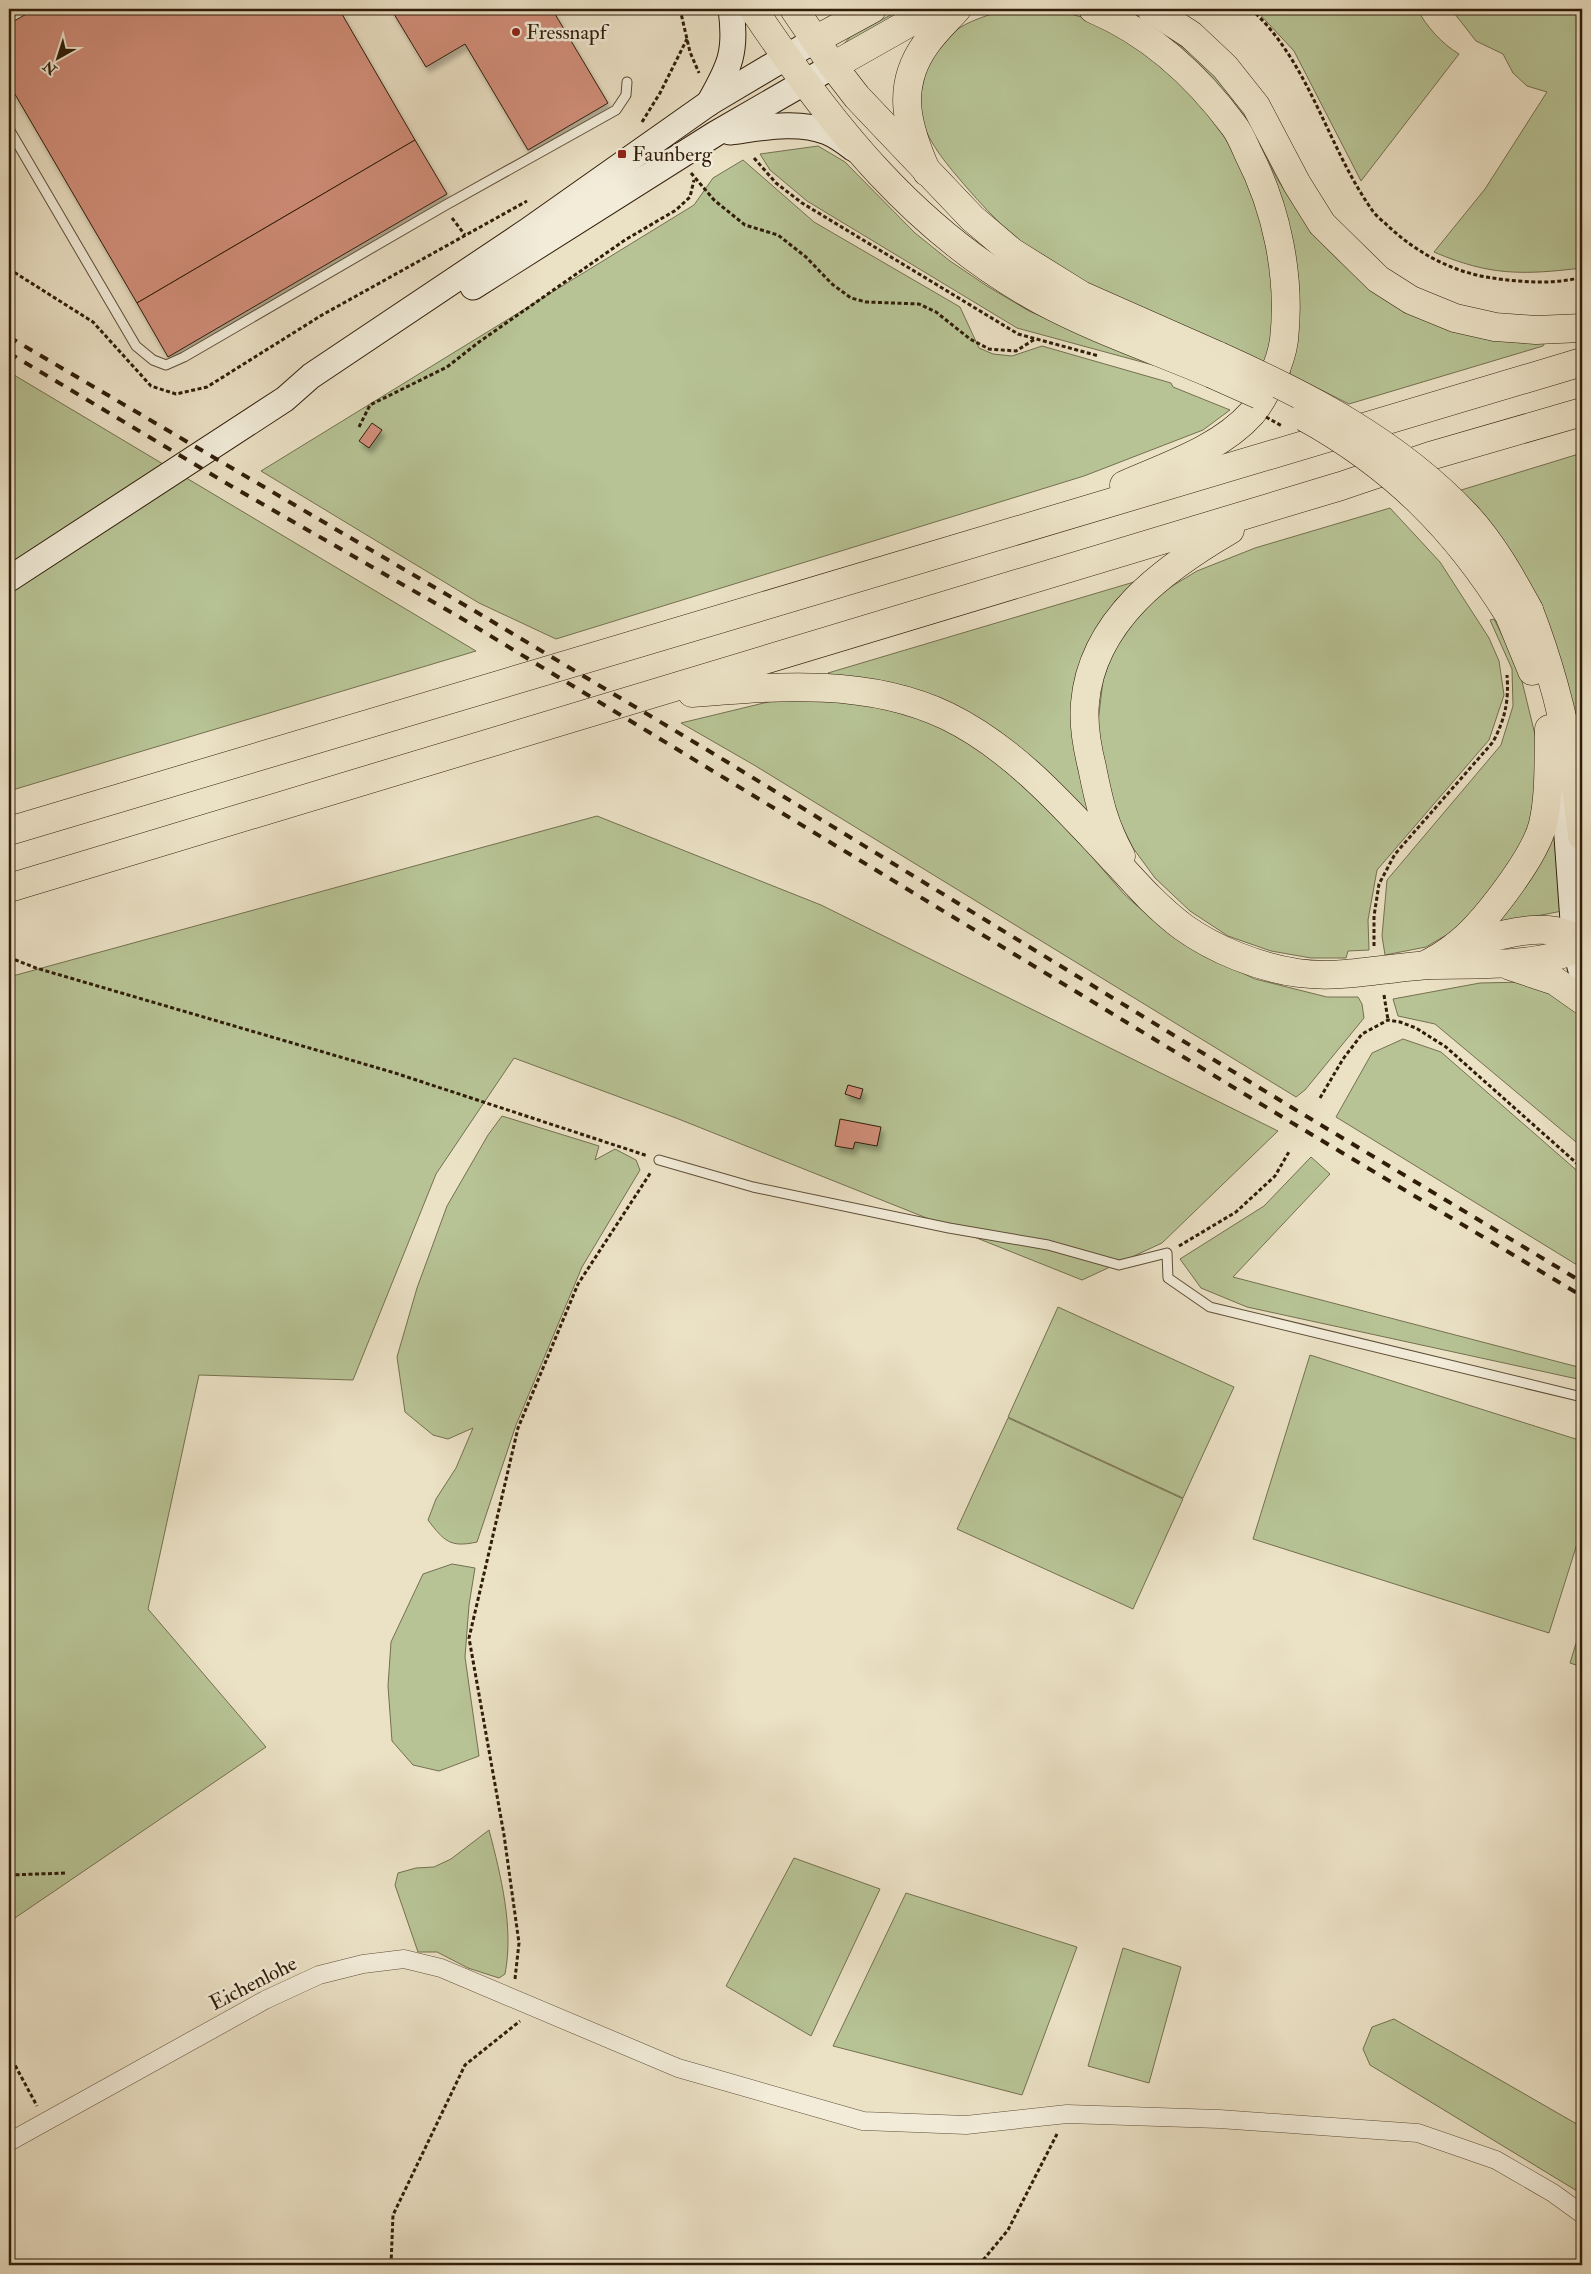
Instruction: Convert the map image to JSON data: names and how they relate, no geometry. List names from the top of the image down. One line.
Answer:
{"streets":{"street":["Eichenlohe"]},"places":{"other":["Fressnapf"],"transit":["Faunberg"]},"north":"bottom left"}
